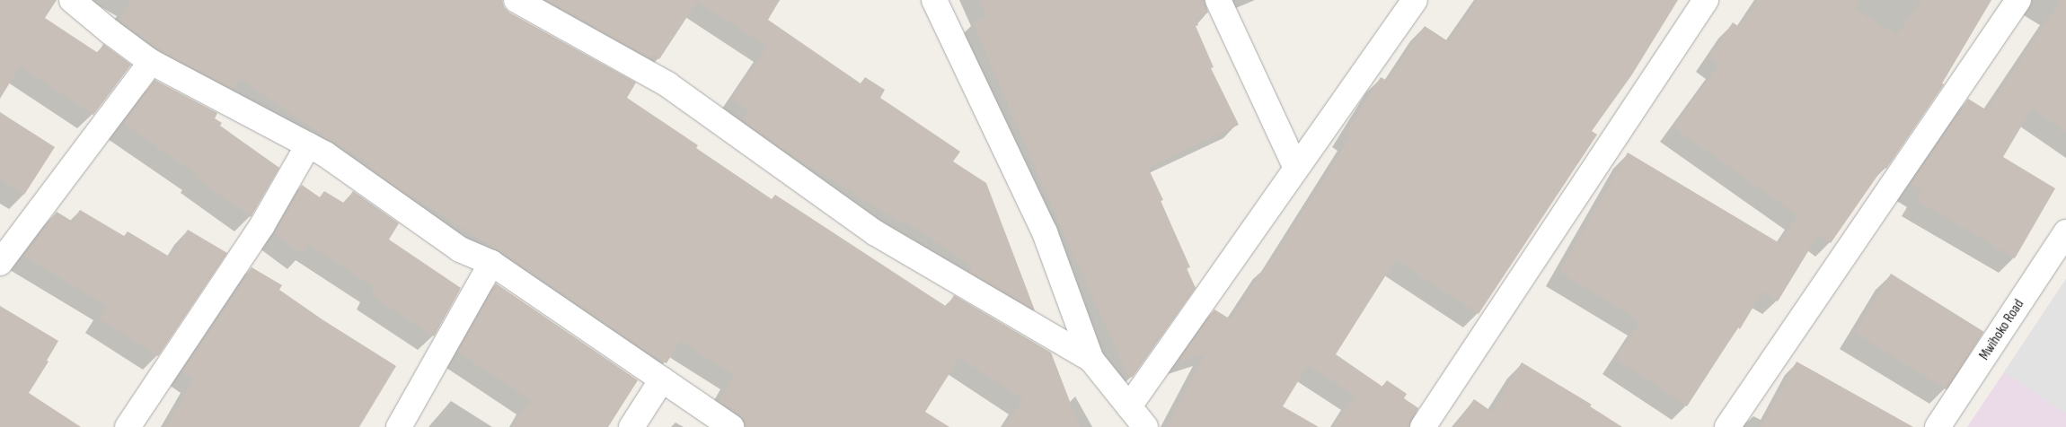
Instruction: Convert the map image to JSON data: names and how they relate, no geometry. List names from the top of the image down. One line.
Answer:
{"streets":{"street":["Mwihoko Road"]}}
